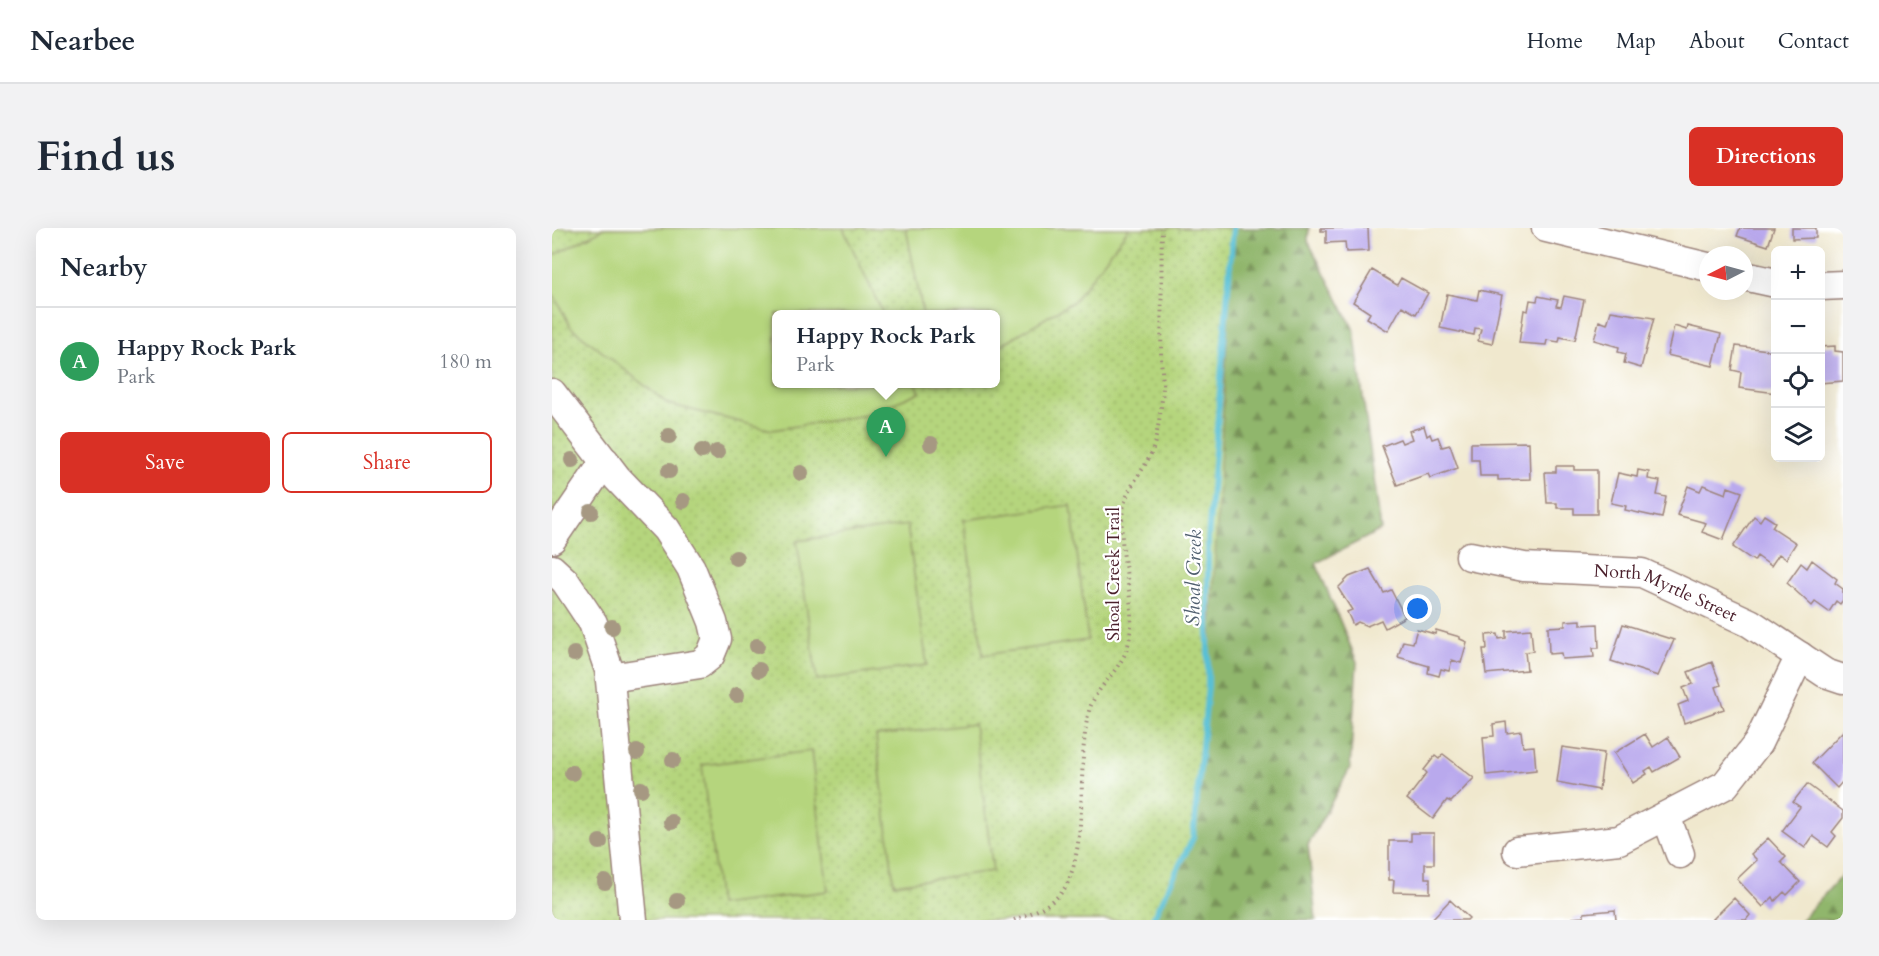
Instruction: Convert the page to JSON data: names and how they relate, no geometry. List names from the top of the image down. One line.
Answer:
{"streets":{"street":["North Myrtle Street"],"path":["Shoal Creek Trail"]},"water":["Shoal Creek"],"north":"left","page":{"header":"Nearbee","nav":["Home","Map","About","Contact"],"buttons":["Directions",["Save","Share"]],"title":"Find us","heading":"Nearby","map_buttons":["+","−"],"list":[{"mark":"A","name":"Happy Rock Park","note":"Park","value":"180 m"}],"popup":["Happy Rock Park","Park"],"pins":"A"}}
